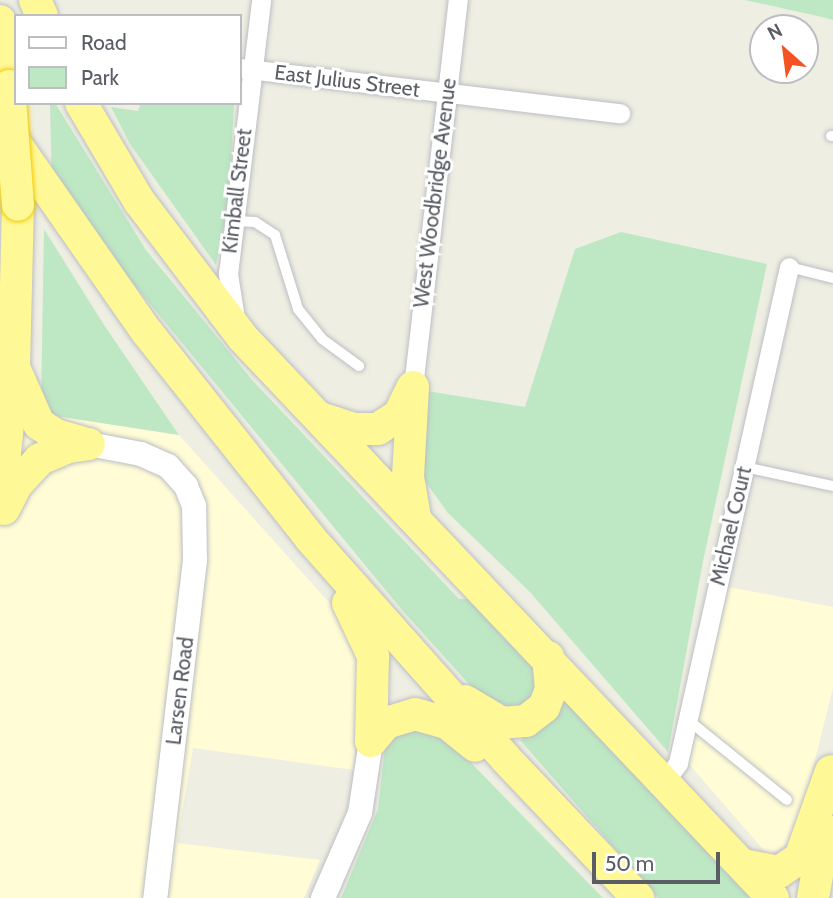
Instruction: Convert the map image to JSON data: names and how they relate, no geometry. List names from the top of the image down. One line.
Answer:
{"streets":{"street":["East Julius Street","Kimball Street","West Woodbridge Avenue","Michael Court","Larsen Road"]},"crossings":[["East Julius Street","Kimball Street"],["East Julius Street","West Woodbridge Avenue"]],"legend":["Road","Park"],"scale_bar":"50 m","north":"top left"}
